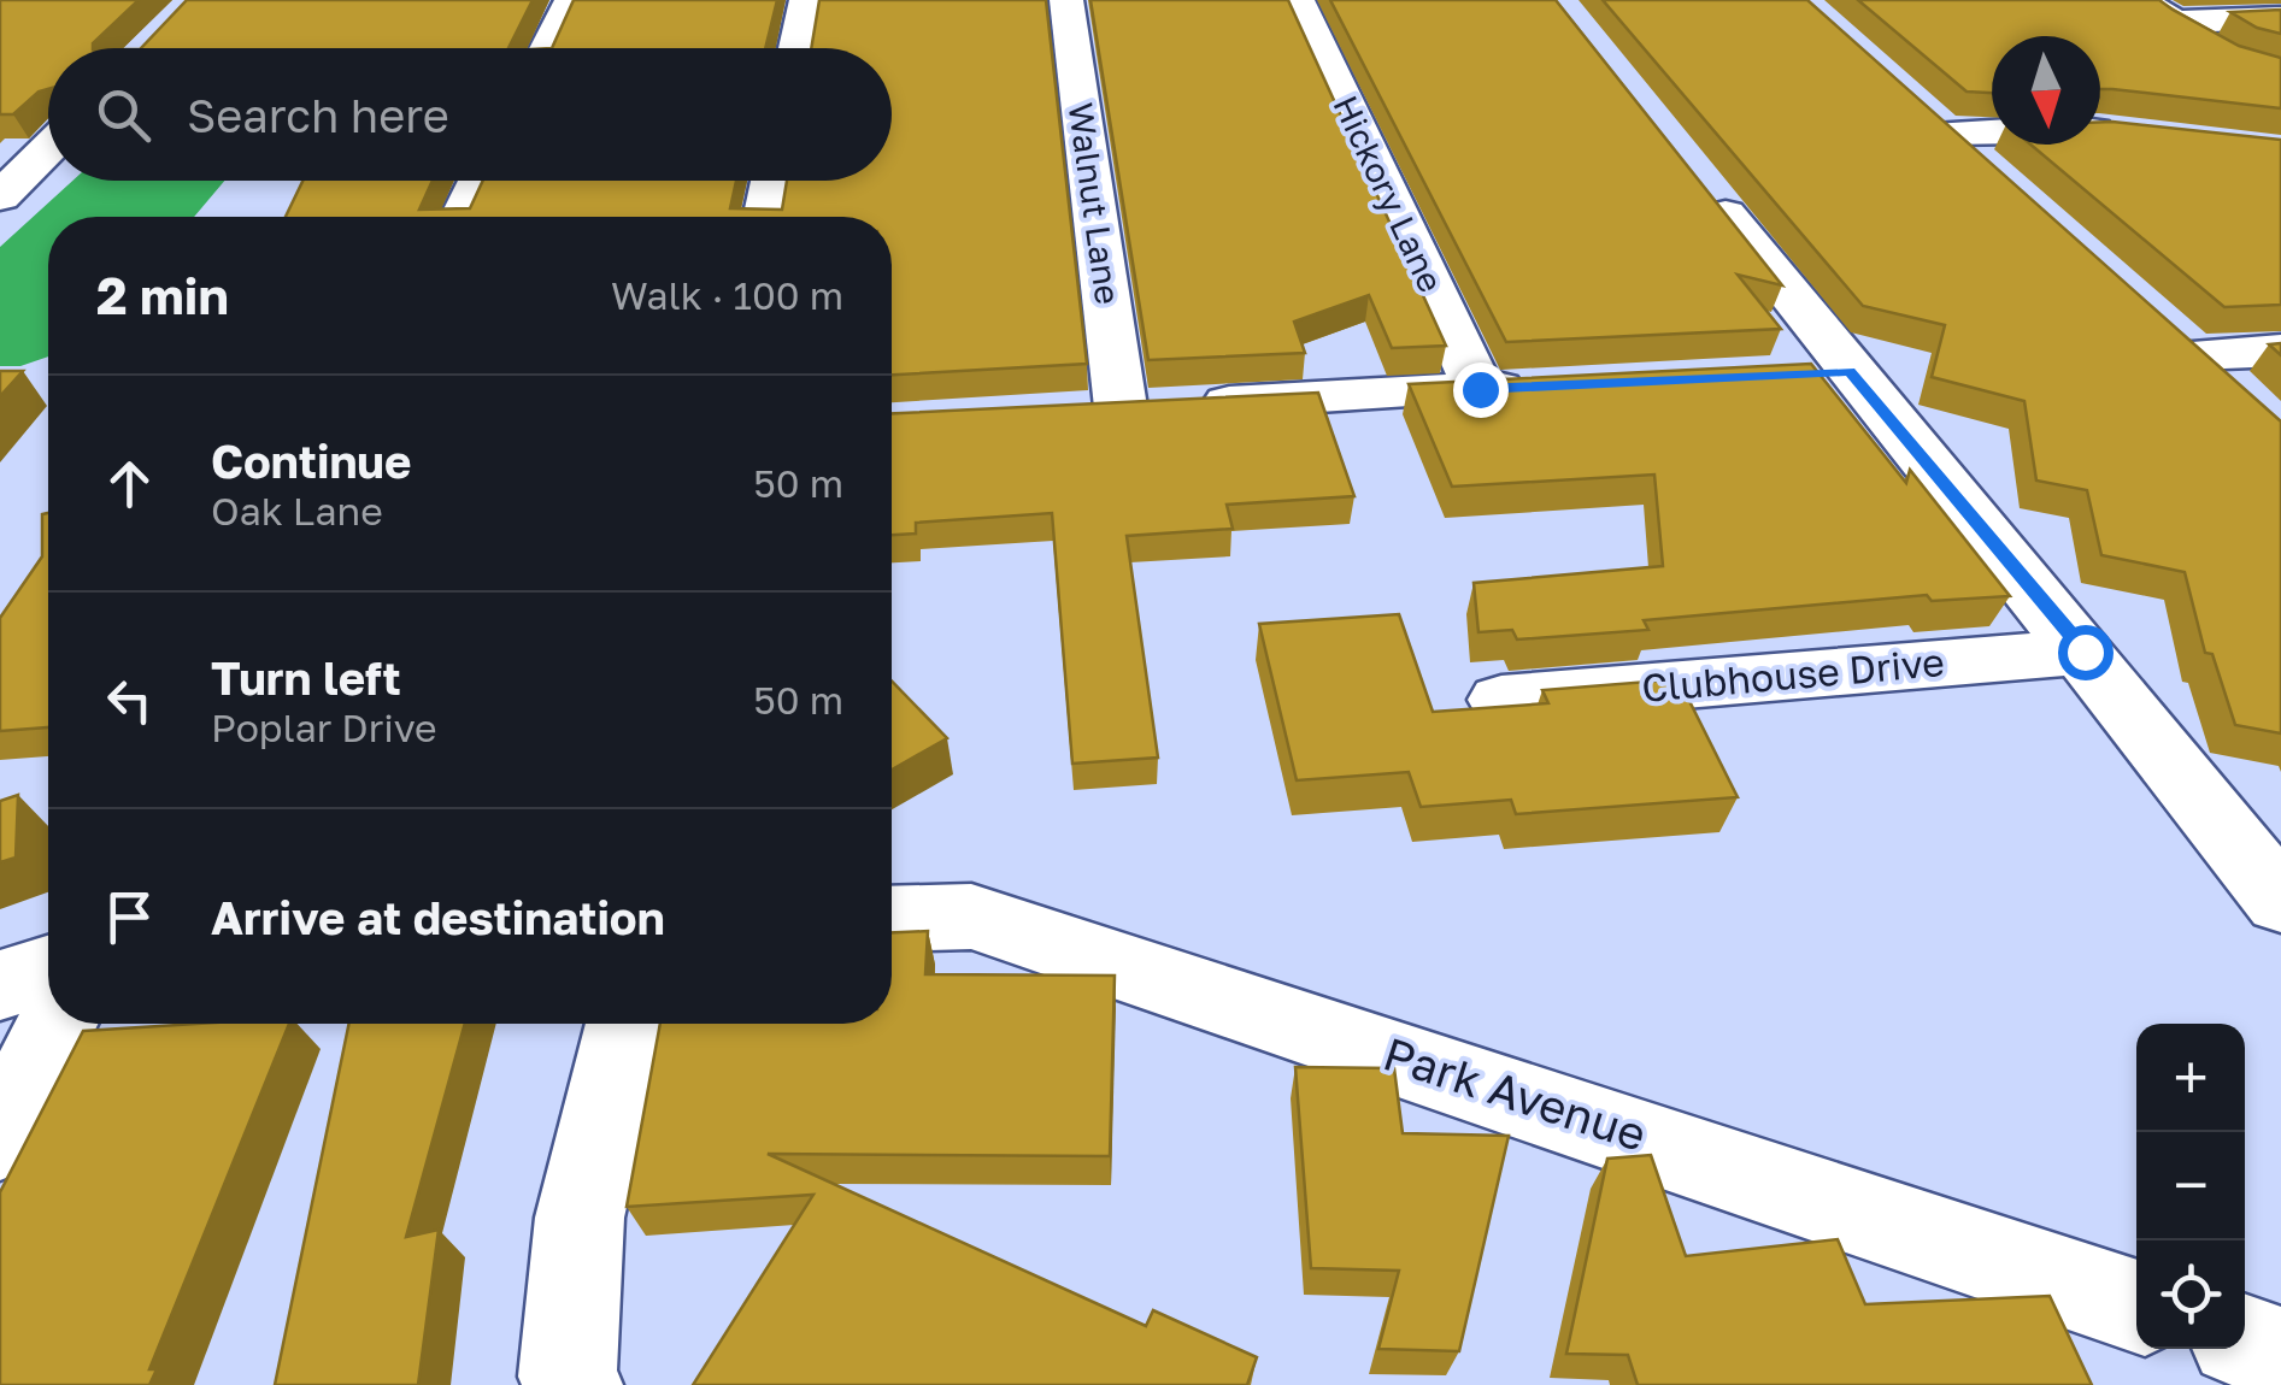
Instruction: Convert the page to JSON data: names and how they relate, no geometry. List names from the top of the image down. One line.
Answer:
{"streets":{"street":["Hickory Lane","Walnut Lane","Clubhouse Drive","Park Avenue"]},"crossings":[["Hickory Lane","Walnut Lane"]],"north":"bottom","page":{"search":"Search here","heading":["2 min","Walk · 100 m"],"list":[["Continue","Oak Lane","50 m"],["Turn left","Poplar Drive","50 m"],"Arrive at destination"],"map_buttons":["+","−"]}}
